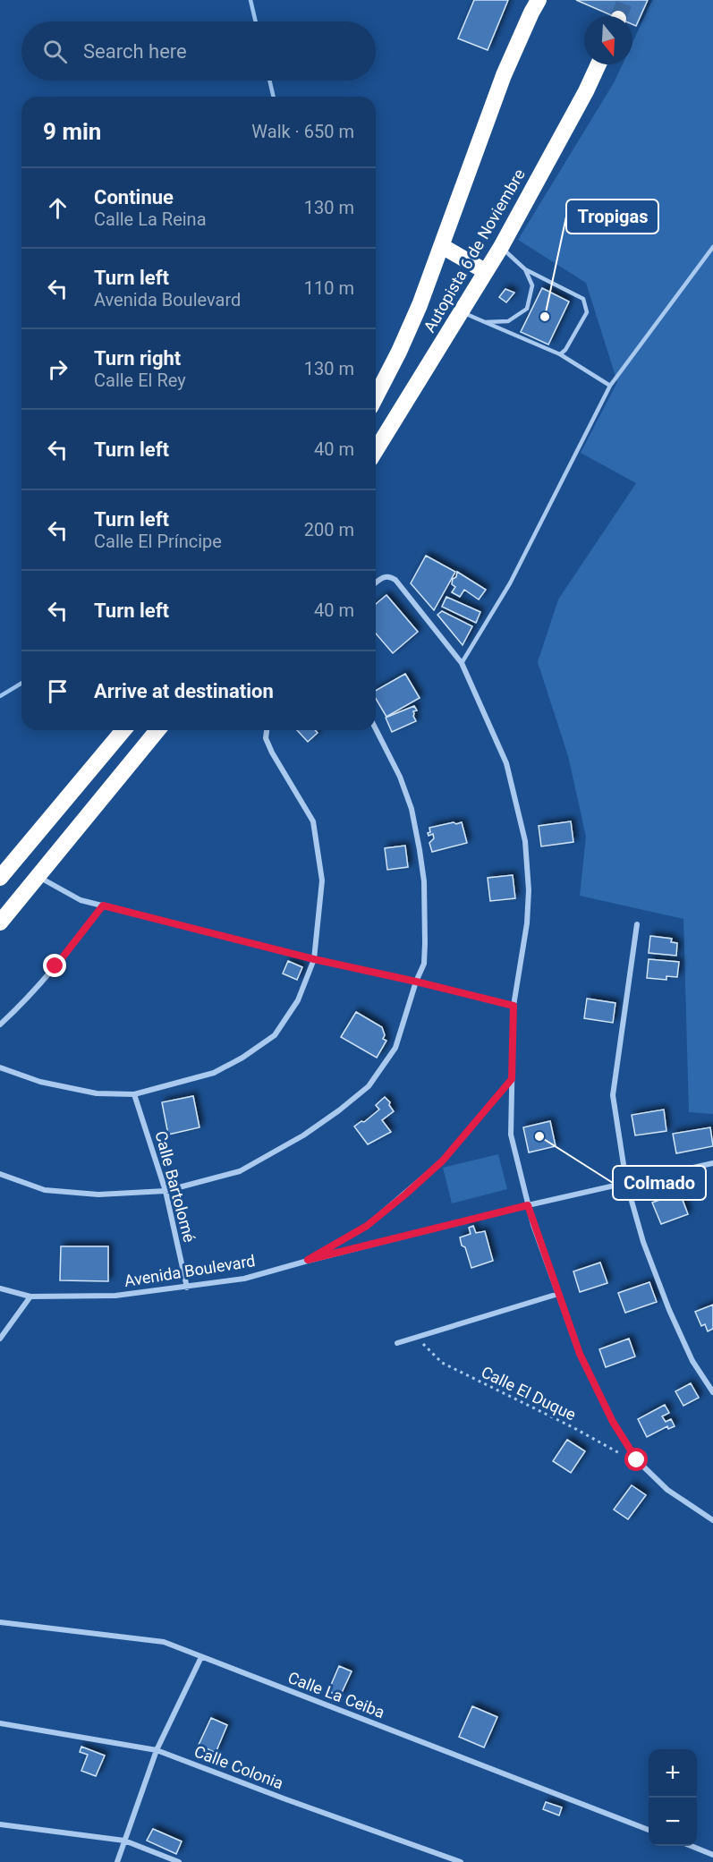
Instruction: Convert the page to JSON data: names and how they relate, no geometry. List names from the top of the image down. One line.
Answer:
{"streets":{"highway":["Autopista 6 de Noviembre"],"street":["Calle Bartolomé","Avenida Boulevard","Calle La Ceiba","Calle Colonia"],"path":["Calle El Duque"]},"crossings":[["Calle Bartolomé","Avenida Boulevard"]],"places":["Tropigas","Colmado"],"north":"bottom","page":{"search":"Search here","heading":["9 min","Walk · 650 m"],"list":[["Continue","Calle La Reina","130 m"],["Turn left","Avenida Boulevard","110 m"],["Turn right","Calle El Rey","130 m"],["Turn left","40 m"],["Turn left","Calle El Príncipe","200 m"],["Turn left","40 m"],"Arrive at destination"],"map_buttons":["+","−"]}}
